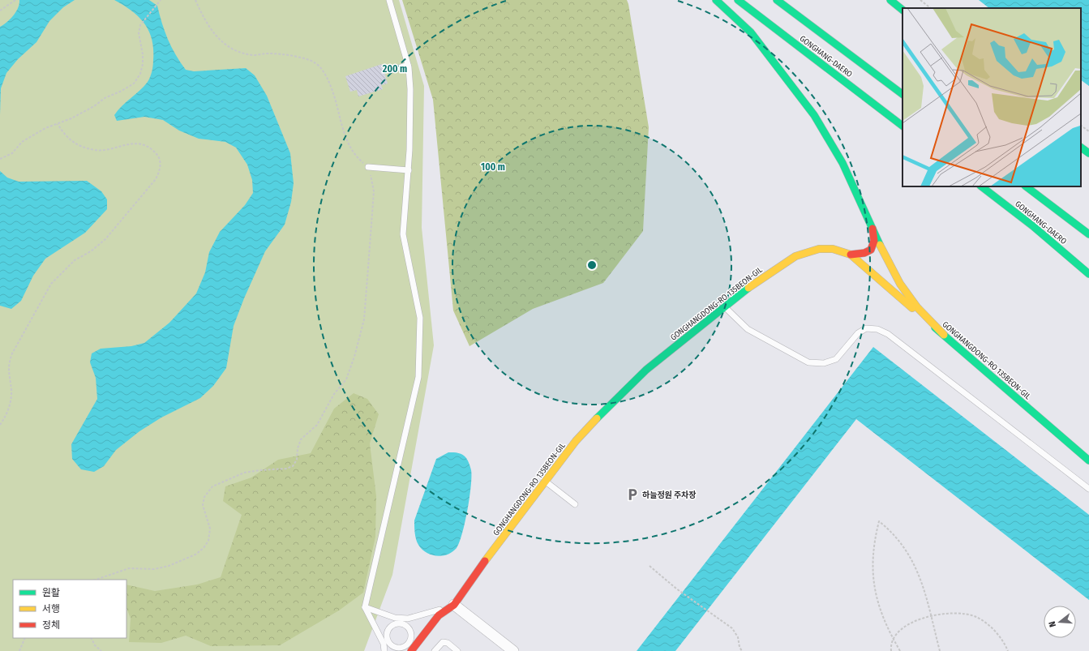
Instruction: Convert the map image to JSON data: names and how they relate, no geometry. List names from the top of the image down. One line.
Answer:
{"streets":{"main road":["GONGHANG-DAERO","GONGHANGDONG-RO 135BEON-GIL"]},"places":{"parking":["하늘정원 주차장"]},"legend":["원활","서행","정체"],"north":"left","rings":["200 m","100 m"]}
